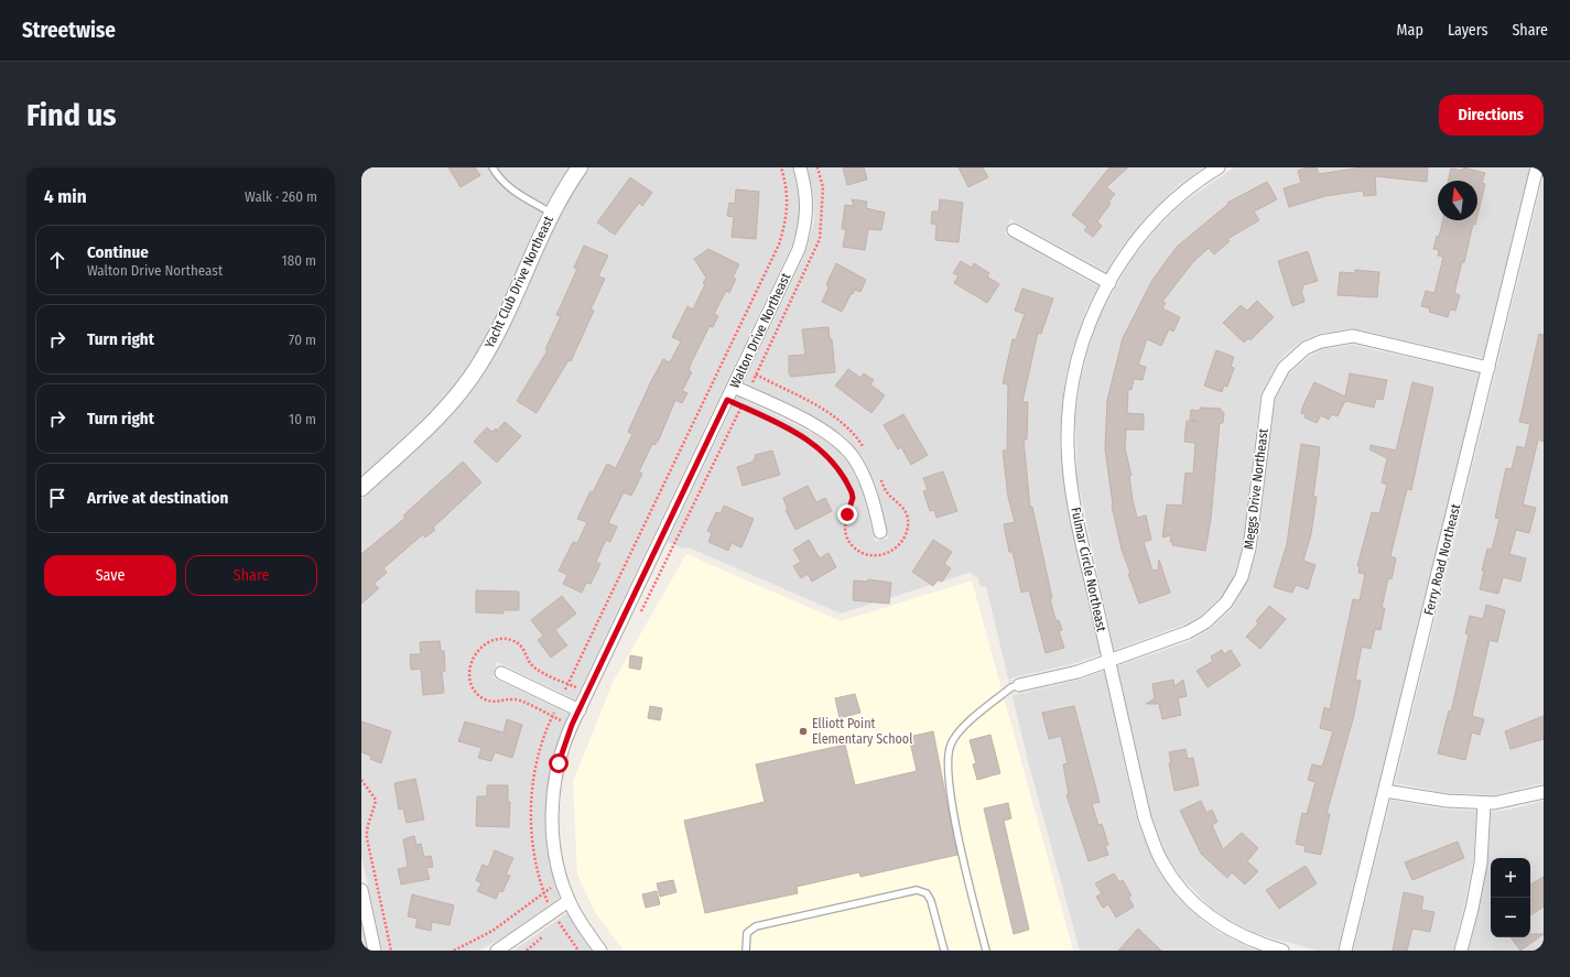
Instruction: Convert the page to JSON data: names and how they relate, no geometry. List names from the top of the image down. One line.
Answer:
{"streets":{"street":["Yacht Club Drive Northeast","Walton Drive Northeast","Meggs Drive Northeast","Ferry Road Northeast","Fulmar Circle Northeast"]},"crossings":[["Meggs Drive Northeast","Ferry Road Northeast"],["Meggs Drive Northeast","Fulmar Circle Northeast"]],"places":["Elliott Point Elementary School"],"north":"top","page":{"header":"Streetwise","nav":["Map","Layers","Share"],"buttons":["Directions",["Save","Share"]],"title":"Find us","heading":["4 min","Walk · 260 m"],"list":[["Continue","Walton Drive Northeast","180 m"],["Turn right","70 m"],["Turn right","10 m"],"Arrive at destination"],"map_buttons":["+","−"]}}
